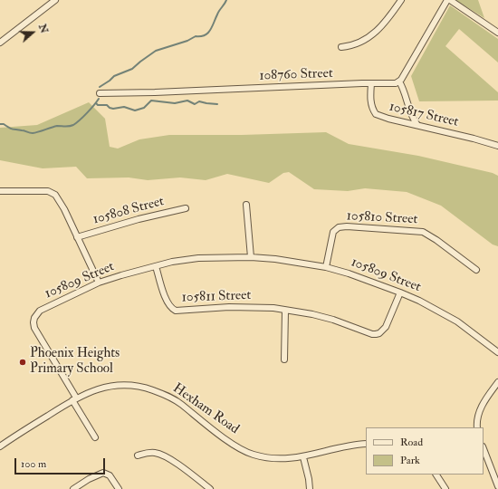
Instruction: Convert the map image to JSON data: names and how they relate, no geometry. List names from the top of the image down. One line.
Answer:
{"streets":{"street":["108760 Street","105817 Street","105808 Street","105810 Street","105809 Street","105811 Street","Hexham Road"]},"crossings":[["108760 Street","105817 Street"],["105810 Street","105809 Street"],["105809 Street","105811 Street"],["105809 Street","Hexham Road"]],"places":["Phoenix Heights Primary School"],"legend":["Road","Park"],"scale_bar":"100 m","north":"right"}
